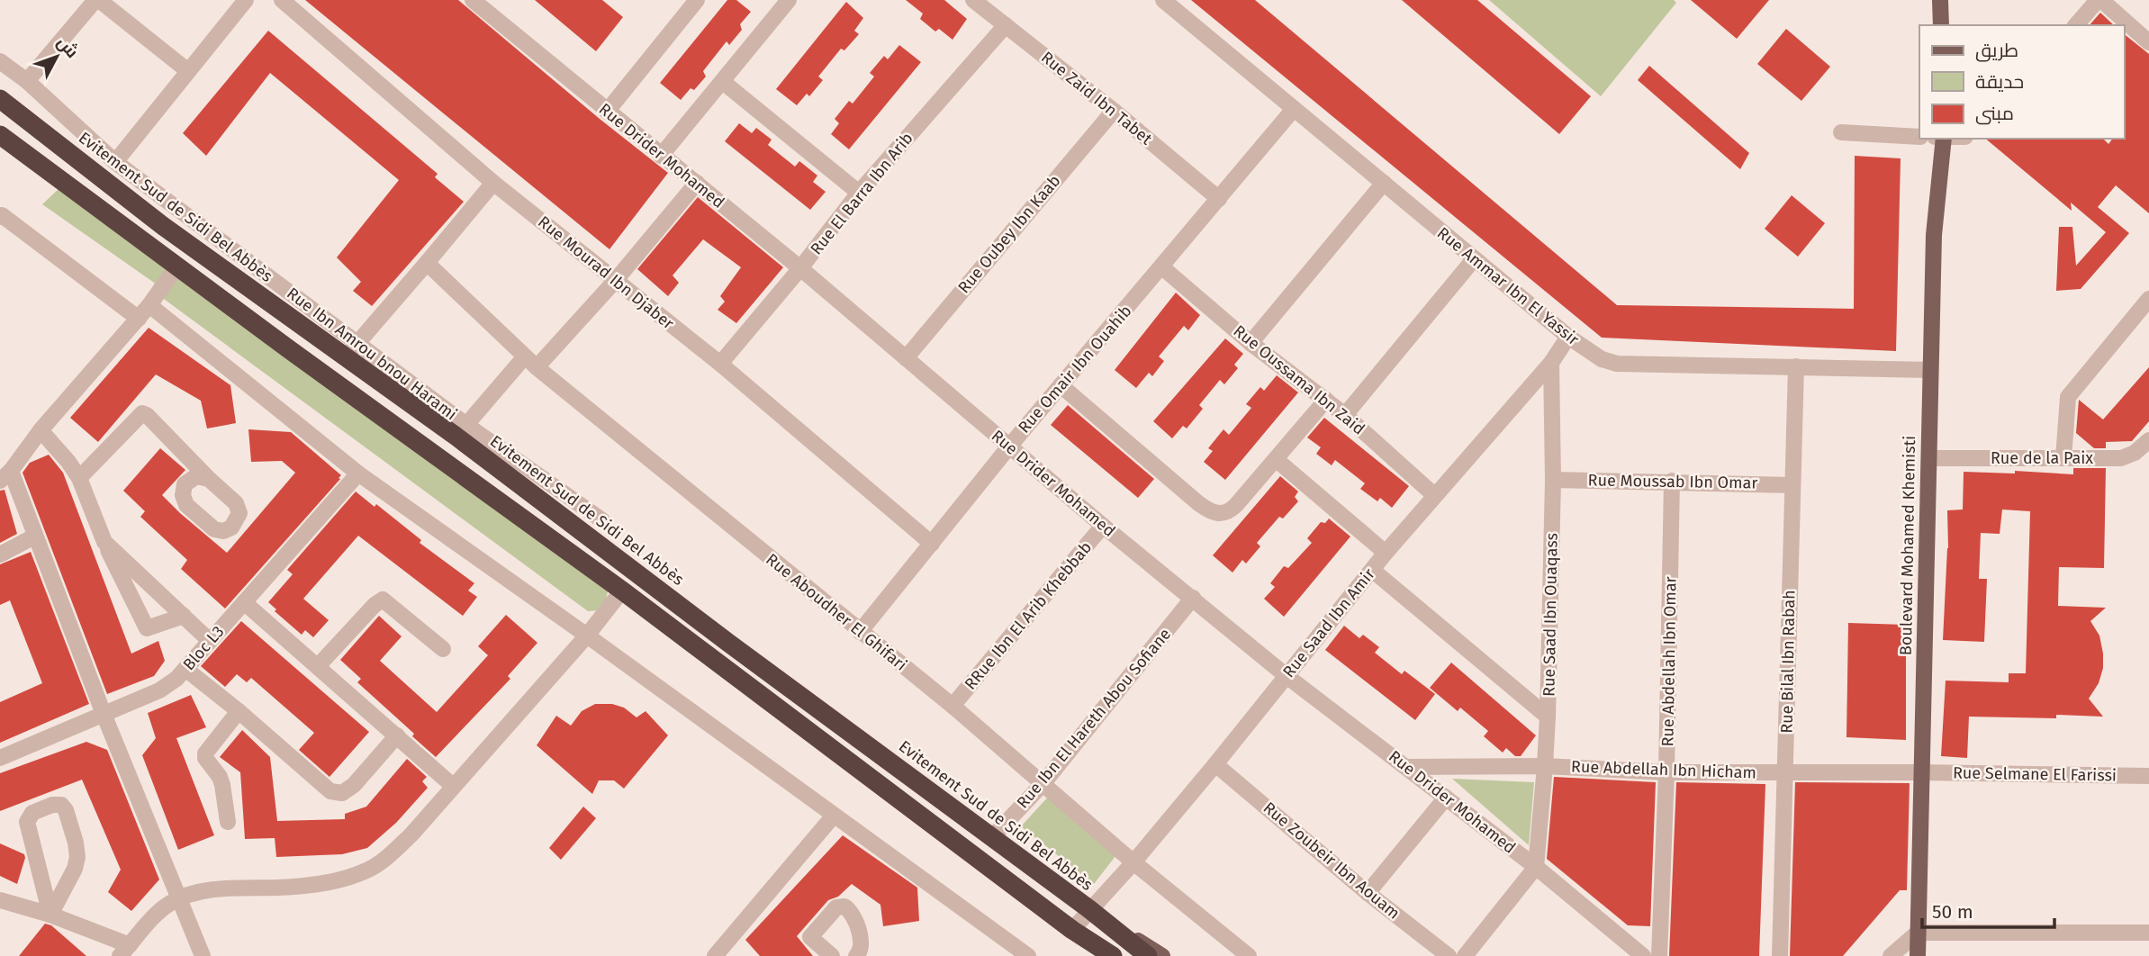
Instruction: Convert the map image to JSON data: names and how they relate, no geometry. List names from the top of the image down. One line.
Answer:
{"streets":{"highway":["Evitement Sud de Sidi Bel Abbès"],"main road":["Boulevard Mohamed Khemisti"],"street":["Rue Zaid Ibn Tabet","Rue Drider Mohamed","Rue El Barra Ibn Arib","Rue Oubey Ibn Kaab","Rue Mourad Ibn Djaber","Rue Ammar Ibn El Yassir","Rue Ibn Amrou bnou Harami","Rue Omair Ibn Ouahib","Rue Oussama Ibn Zaid","Rue de la Paix","Rue Moussab Ibn Omar","Rue Aboudher El Ghifari","Rue Saad Ibn Ouaqass","RRue Ibn El Arib Khebbab","Rue Saad Ibn Amir","Bloc L3","Rue Abdellah Ibn Omar","Rue Bilal Ibn Rabah","Rue Ibn El Hareth Abou Sofiane","Rue Abdellah Ibn Hicham","Rue Selmane El Farissi","Rue Zoubeir Ibn Aouam"]},"crossings":[["Rue Zaid Ibn Tabet","Rue El Barra Ibn Arib"],["Rue Zaid Ibn Tabet","Rue Oubey Ibn Kaab"],["Rue Zaid Ibn Tabet","Rue Omair Ibn Ouahib"],["Rue Drider Mohamed","Rue El Barra Ibn Arib"],["Rue Drider Mohamed","Rue Oubey Ibn Kaab"],["Rue Drider Mohamed","Rue Omair Ibn Ouahib"],["Rue Drider Mohamed","Rue Saad Ibn Ouaqass"],["Rue Drider Mohamed","RRue Ibn El Arib Khebbab"],["Rue Drider Mohamed","Rue Saad Ibn Amir"],["Rue Drider Mohamed","Rue Ibn El Hareth Abou Sofiane"],["Rue Drider Mohamed","Rue Abdellah Ibn Hicham"],["Rue El Barra Ibn Arib","Rue Mourad Ibn Djaber"],["Evitement Sud de Sidi Bel Abbès","Rue Ibn Amrou bnou Harami"],["Evitement Sud de Sidi Bel Abbès","Rue Saad Ibn Amir"],["Evitement Sud de Sidi Bel Abbès","Rue Ibn El Hareth Abou Sofiane"],["Rue Mourad Ibn Djaber","Rue Omair Ibn Ouahib"],["Rue Ammar Ibn El Yassir","Rue Omair Ibn Ouahib"],["Rue Ammar Ibn El Yassir","Boulevard Mohamed Khemisti"],["Rue Ammar Ibn El Yassir","Rue Saad Ibn Amir"],["Rue Ammar Ibn El Yassir","Rue Bilal Ibn Rabah"],["Rue Omair Ibn Ouahib","Rue Oussama Ibn Zaid"],["Rue Omair Ibn Ouahib","Rue Aboudher El Ghifari"],["Rue Oussama Ibn Zaid","Rue Saad Ibn Amir"],["Rue de la Paix","Boulevard Mohamed Khemisti"],["Rue Moussab Ibn Omar","Rue Saad Ibn Ouaqass"],["Rue Moussab Ibn Omar","Rue Abdellah Ibn Omar"],["Rue Moussab Ibn Omar","Rue Bilal Ibn Rabah"],["Boulevard Mohamed Khemisti","Rue Abdellah Ibn Hicham"],["Boulevard Mohamed Khemisti","Rue Selmane El Farissi"],["Rue Aboudher El Ghifari","RRue Ibn El Arib Khebbab"],["Rue Aboudher El Ghifari","Rue Saad Ibn Amir"],["Rue Aboudher El Ghifari","Rue Ibn El Hareth Abou Sofiane"],["Rue Saad Ibn Ouaqass","Rue Saad Ibn Amir"],["Rue Saad Ibn Ouaqass","Rue Abdellah Ibn Hicham"],["Rue Saad Ibn Amir","Rue Zoubeir Ibn Aouam"],["Rue Abdellah Ibn Omar","Rue Abdellah Ibn Hicham"],["Rue Bilal Ibn Rabah","Rue Abdellah Ibn Hicham"],["Rue Abdellah Ibn Hicham","Rue Selmane El Farissi"]],"legend":["طريق","حديقة","مبنى"],"scale_bar":"50 m","north":"top right"}
